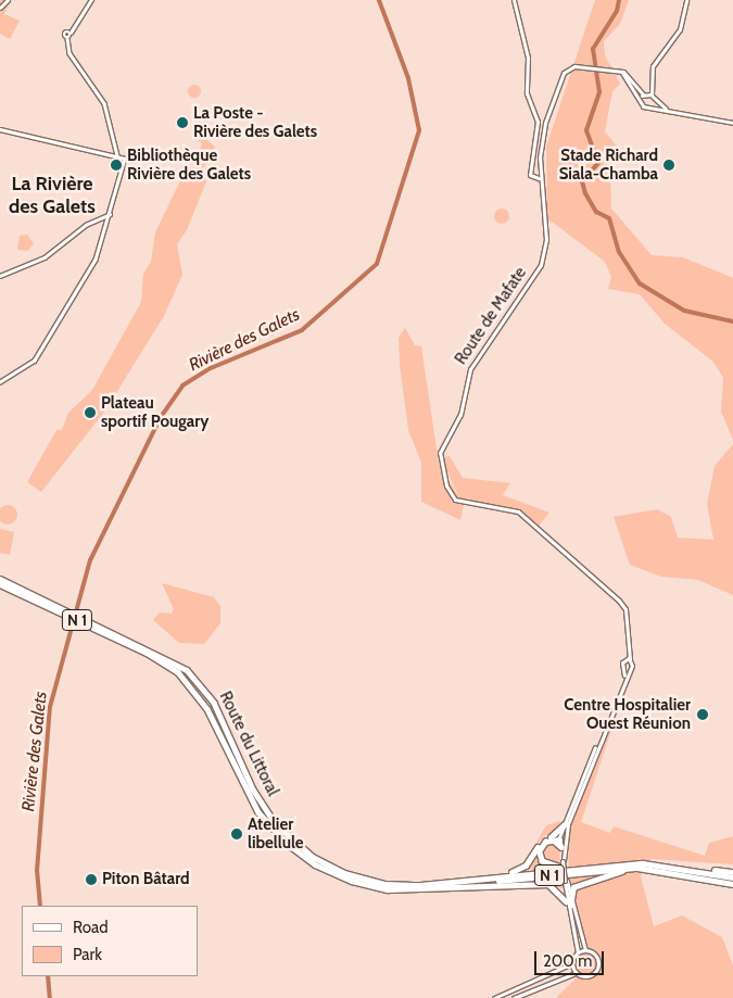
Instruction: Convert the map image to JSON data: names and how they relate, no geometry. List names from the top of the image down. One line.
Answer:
{"streets":{"highway":["N 1","Route du Littoral"],"main road":["Route de Mafate"]},"crossings":[["N 1","Route du Littoral"]],"districts":["La Rivière des Galets"],"water":["Rivière des Galets"],"places":["La Poste - Rivière des Galets","Bibliothèque Rivière des Galets","Stade Richard Siala-Chamba","Plateau sportif Pougary","Centre Hospitalier Ouest Réunion","Atelier libellule","Piton Bâtard"],"legend":["Road","Park"],"scale_bar":"200 m"}
